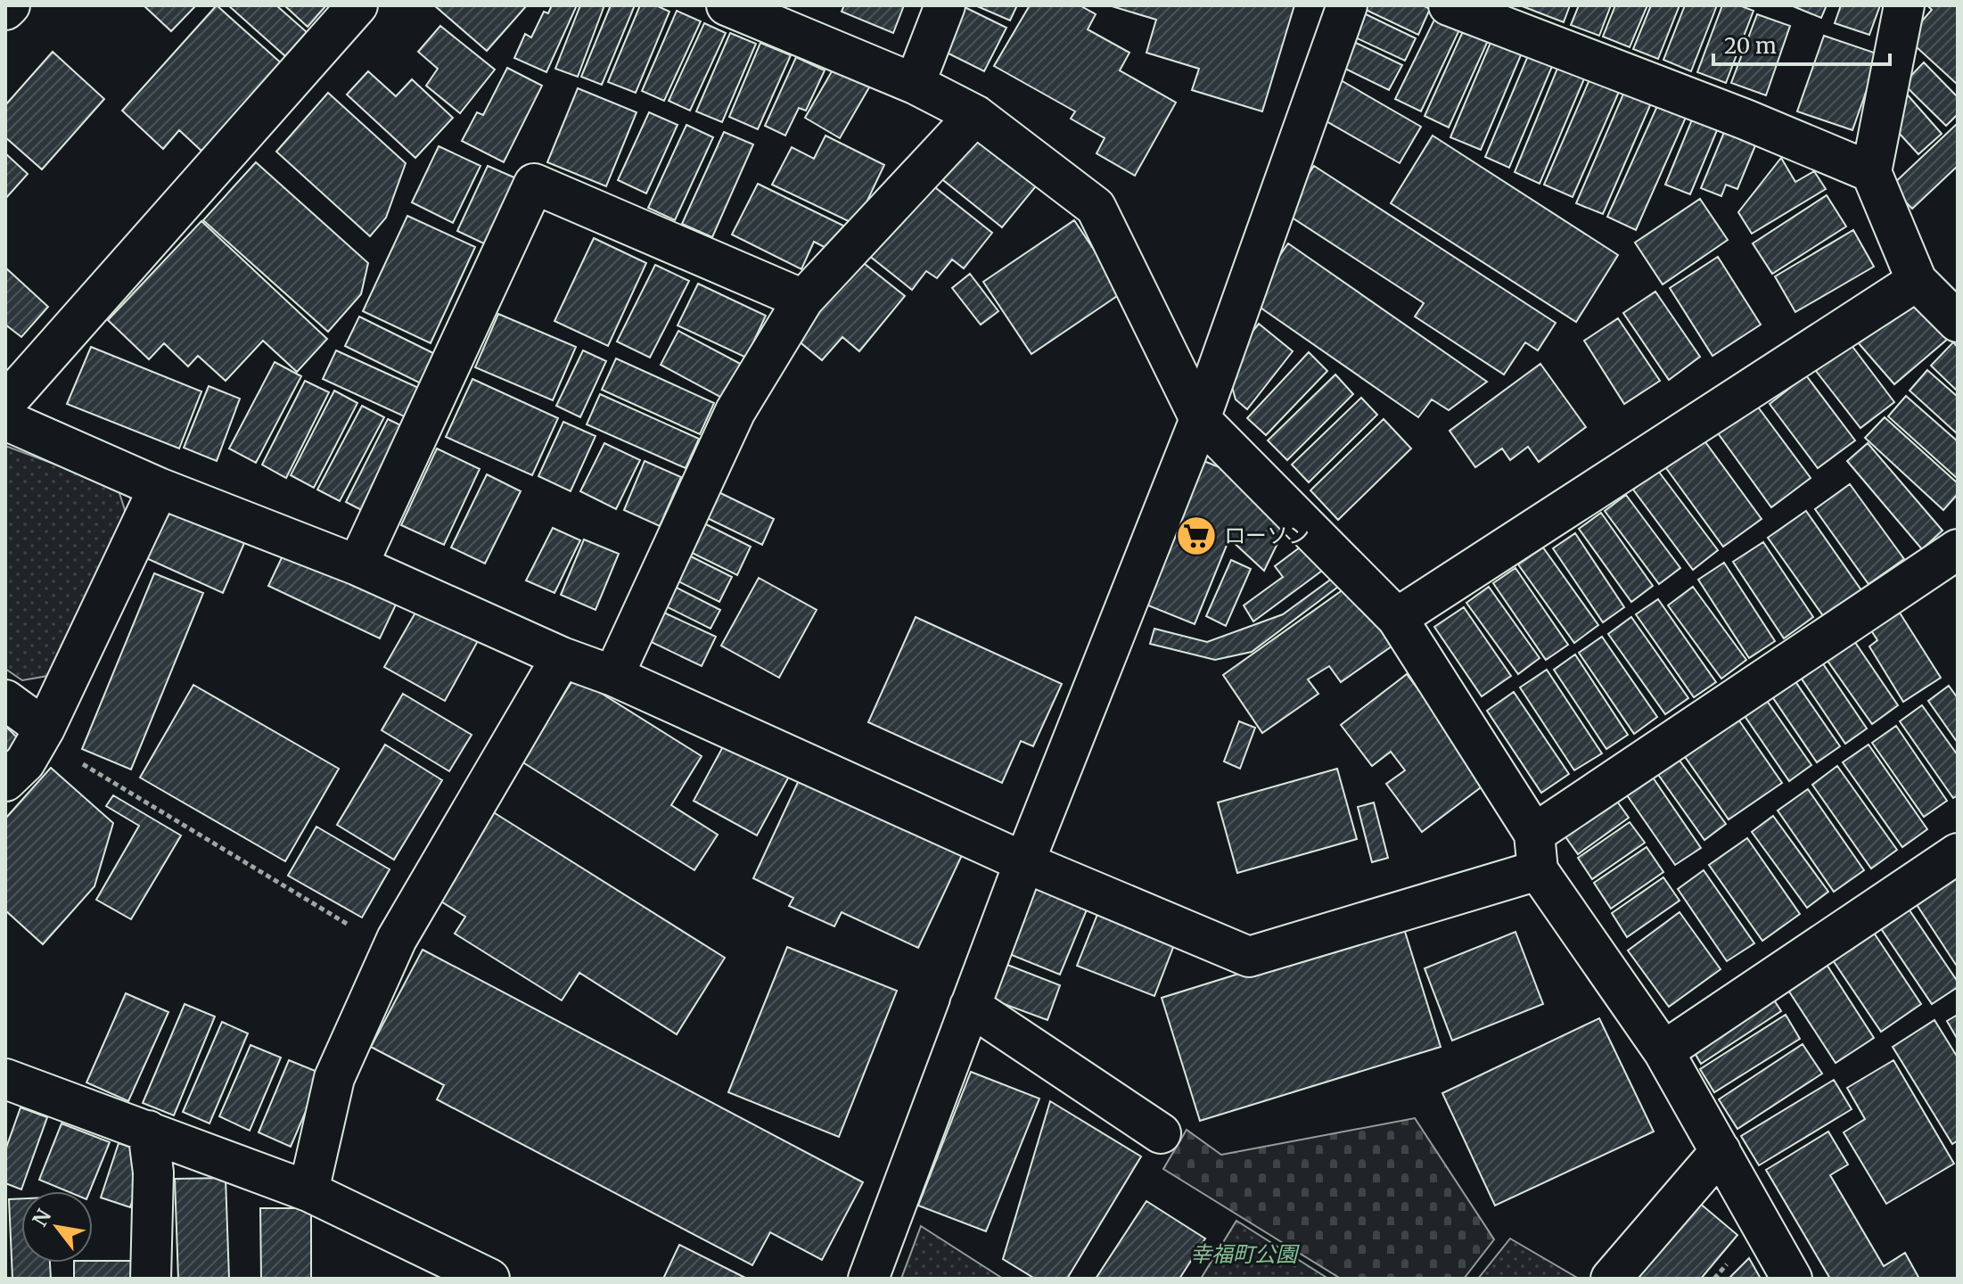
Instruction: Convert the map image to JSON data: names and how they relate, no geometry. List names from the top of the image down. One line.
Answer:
{"parks":["幸福町公園"],"places":{"supermarket":["ローソン"]},"scale_bar":"20 m","north":"top left"}
